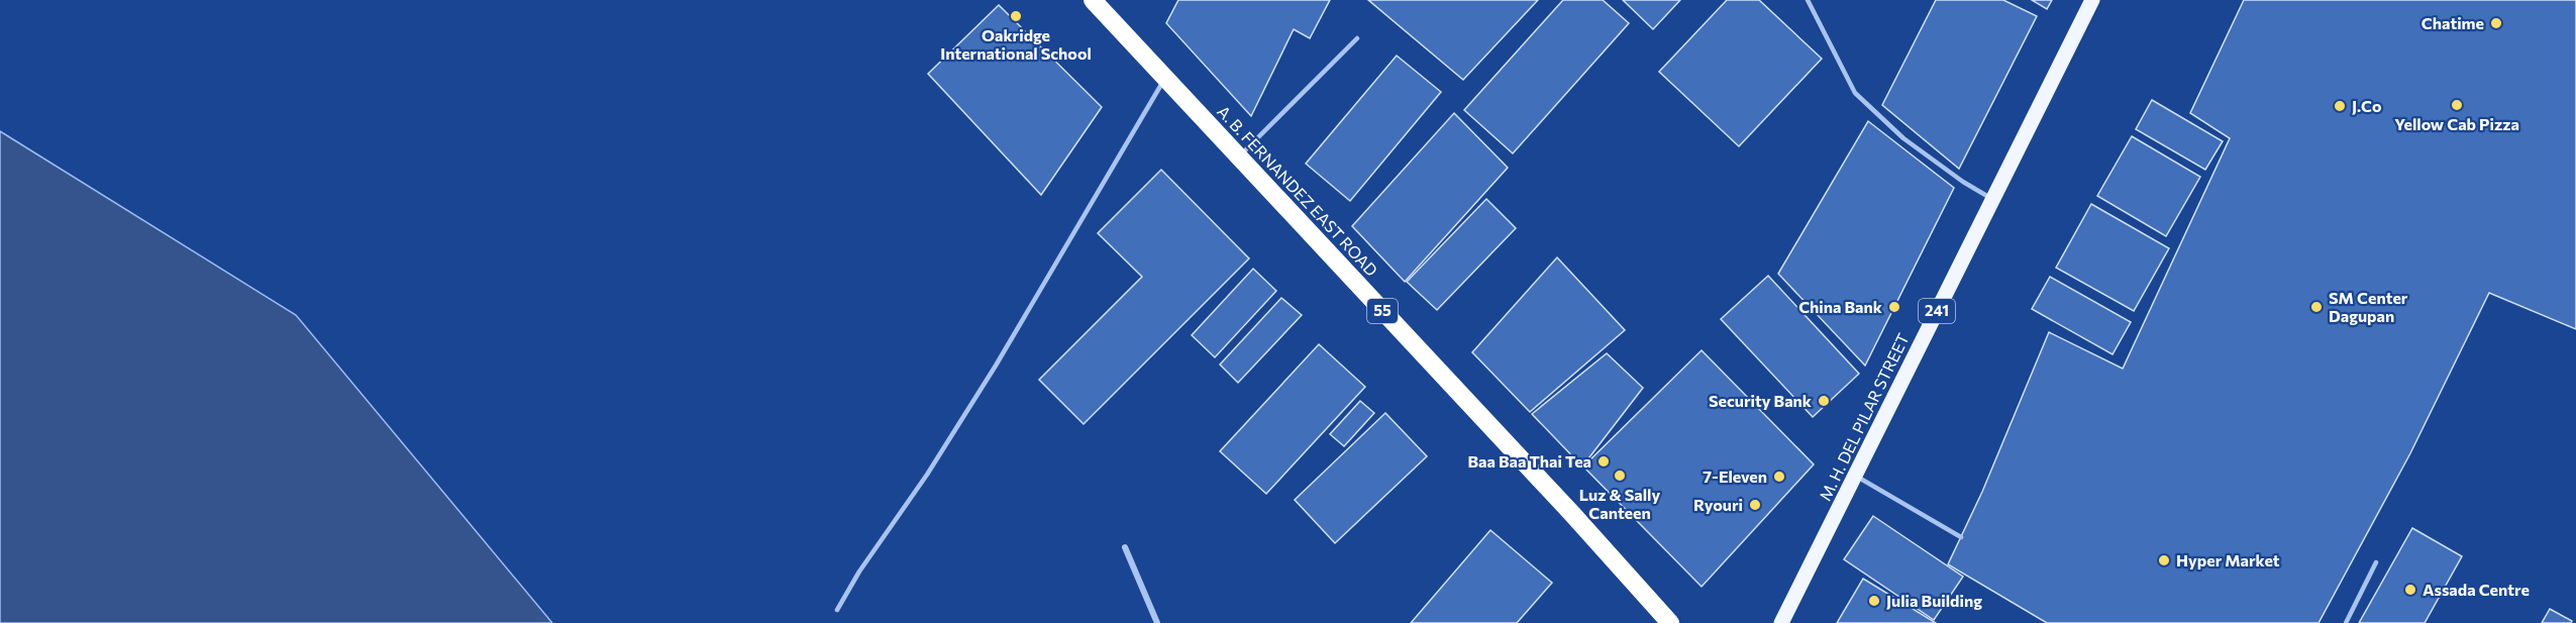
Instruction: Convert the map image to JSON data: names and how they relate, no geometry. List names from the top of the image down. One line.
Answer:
{"streets":{"highway":["A. B. FERNANDEZ EAST ROAD","55"],"main road":["241","M. H. DEL PILAR STREET"]},"places":["Oakridge International School","Chatime","Yellow Cab Pizza","J.Co","China Bank","SM Center Dagupan","Security Bank","Baa Baa Thai Tea","Luz & Sally Canteen","7-Eleven","Ryouri","Hyper Market","Assada Centre","Julia Building"]}
